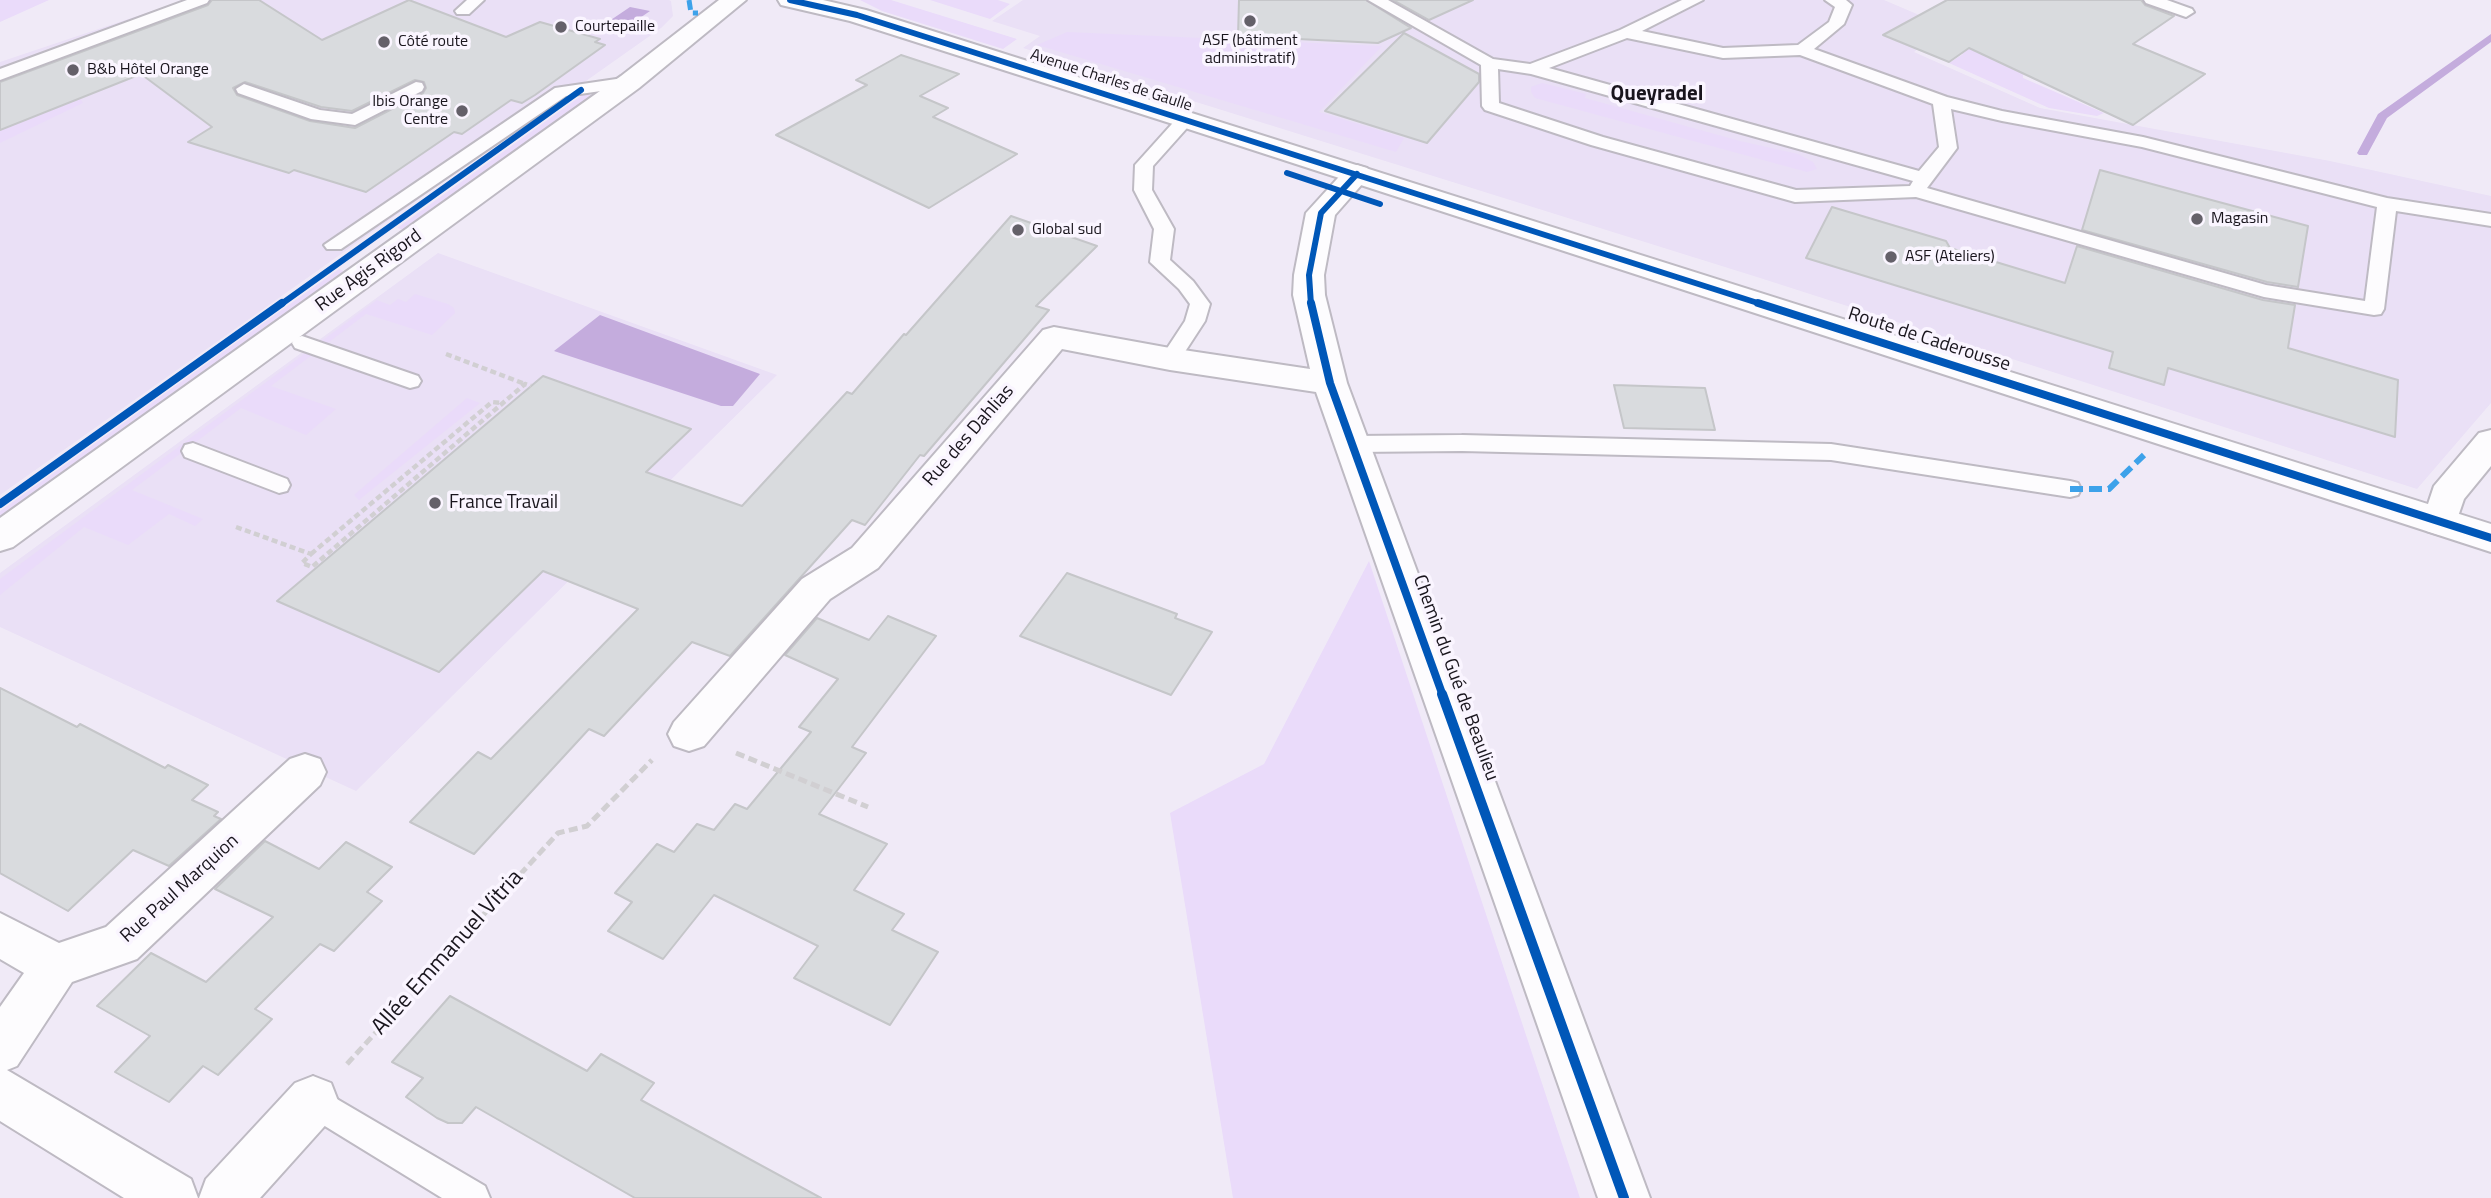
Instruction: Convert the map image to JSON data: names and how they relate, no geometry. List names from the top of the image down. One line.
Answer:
{"streets":{"street":["Avenue Charles de Gaulle","Rue Agis Rigord","Route de Caderousse","Rue des Dahlias","Chemin du Gué de Beaulieu","Rue Paul Marquion"],"path":["Allée Emmanuel Vitria"]},"crossings":[["Avenue Charles de Gaulle","Route de Caderousse"],["Avenue Charles de Gaulle","Chemin du Gué de Beaulieu"],["Route de Caderousse","Chemin du Gué de Beaulieu"],["Rue des Dahlias","Chemin du Gué de Beaulieu"],["Rue des Dahlias","Allée Emmanuel Vitria"]],"districts":["Queyradel"],"places":["ASF (bâtiment administratif)","Courtepaille","Côté route","B&b Hôtel Orange","Ibis Orange Centre","Magasin","Global sud","ASF (Ateliers)","France Travail"]}
